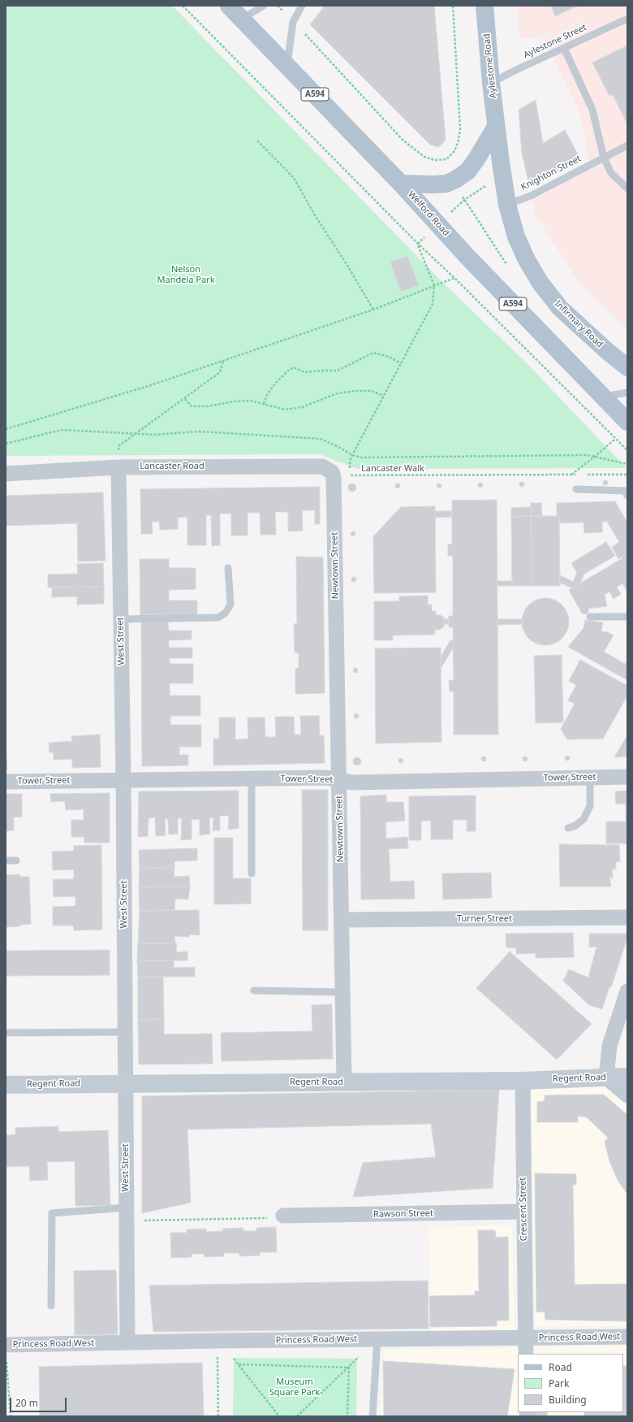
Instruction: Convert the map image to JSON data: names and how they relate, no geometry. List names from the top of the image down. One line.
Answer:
{"streets":{"main road":["Aylestone Road","A594","Welford Road","Infirmary Road"],"street":["Lancaster Road","Newtown Street","West Street","Tower Street","Turner Street","Regent Road","Crescent Street","Rawson Street","Princess Road West"],"lane":["Aylestone Street","Knighton Street"],"path":["Lancaster Walk"]},"crossings":[["Aylestone Street","Aylestone Road"],["Aylestone Road","Infirmary Road"],["Knighton Street","Infirmary Road"],["Lancaster Road","Newtown Street"],["Lancaster Road","West Street"],["Newtown Street","Tower Street"],["Newtown Street","Turner Street"],["Newtown Street","Regent Road"],["West Street","Tower Street"],["West Street","Regent Road"],["West Street","Princess Road West"],["Regent Road","Crescent Street"],["Crescent Street","Rawson Street"],["Crescent Street","Princess Road West"]],"parks":["Nelson Mandela Park","Museum Square Park"],"legend":["Road","Park","Building"],"scale_bar":"20 m"}
